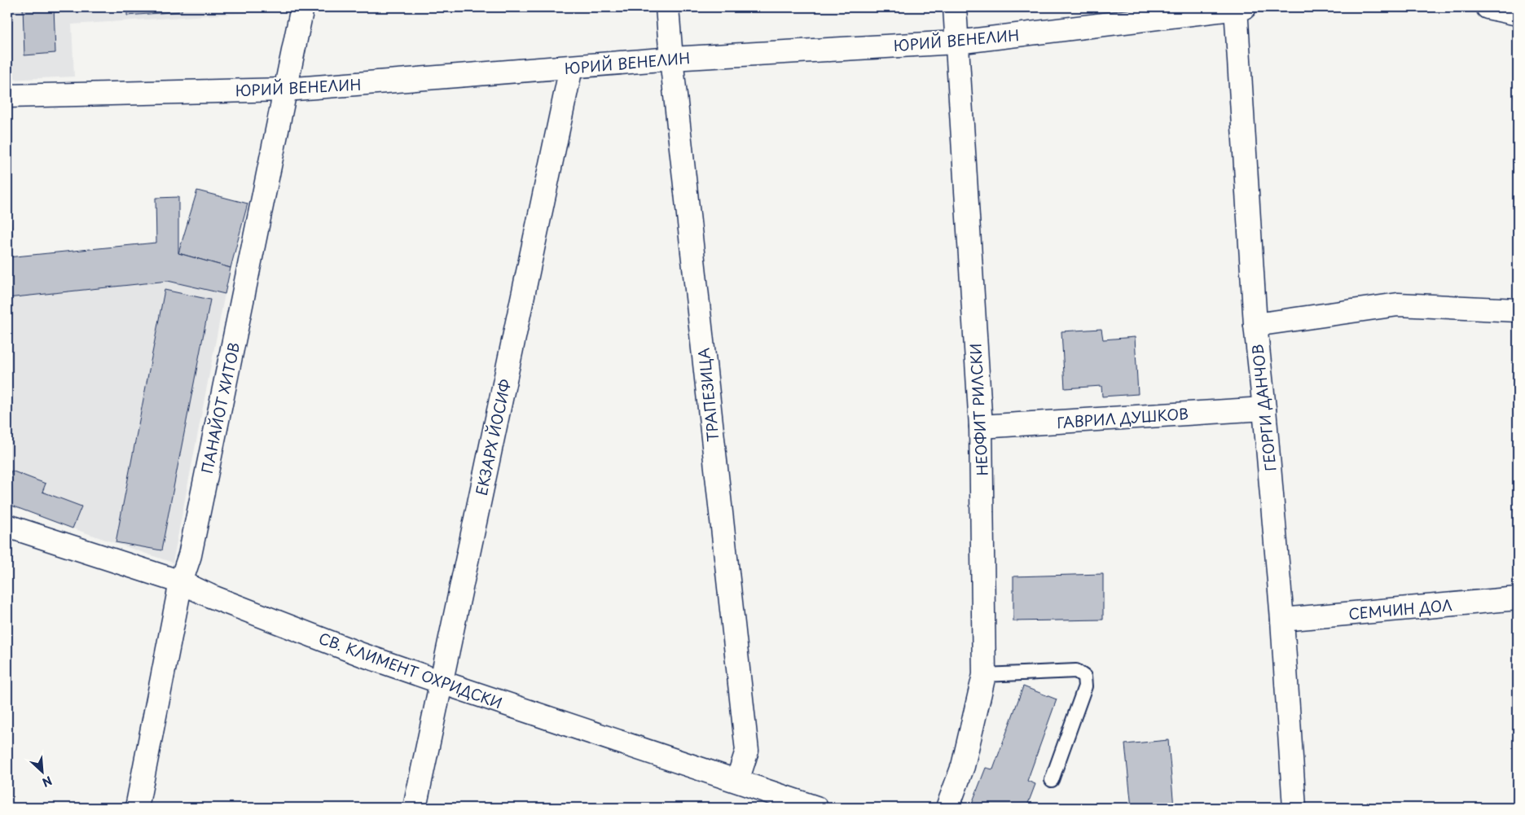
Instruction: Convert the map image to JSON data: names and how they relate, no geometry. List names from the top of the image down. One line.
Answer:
{"streets":{"street":["ЮРИЙ ВЕНЕЛИН","ТРАПЕЗИЦА","ПАНАЙОТ ХИТОВ","ГЕОРГИ ДАНЧОВ","НЕОФИТ РИЛСКИ","ГАВРИЛ ДУШКОВ","ЕКЗАРХ ЙОСИФ","СЕМЧИН ДОЛ","СВ. КЛИМЕНТ ОХРИДСКИ"]},"crossings":[["ЮРИЙ ВЕНЕЛИН","ТРАПЕЗИЦА"],["ЮРИЙ ВЕНЕЛИН","ПАНАЙОТ ХИТОВ"],["ЮРИЙ ВЕНЕЛИН","ГЕОРГИ ДАНЧОВ"],["ЮРИЙ ВЕНЕЛИН","НЕОФИТ РИЛСКИ"],["ЮРИЙ ВЕНЕЛИН","ЕКЗАРХ ЙОСИФ"],["ТРАПЕЗИЦА","СВ. КЛИМЕНТ ОХРИДСКИ"],["ПАНАЙОТ ХИТОВ","СВ. КЛИМЕНТ ОХРИДСКИ"],["ГЕОРГИ ДАНЧОВ","ГАВРИЛ ДУШКОВ"],["ГЕОРГИ ДАНЧОВ","СЕМЧИН ДОЛ"],["НЕОФИТ РИЛСКИ","ГАВРИЛ ДУШКОВ"],["ЕКЗАРХ ЙОСИФ","СВ. КЛИМЕНТ ОХРИДСКИ"]],"north":"bottom right"}
